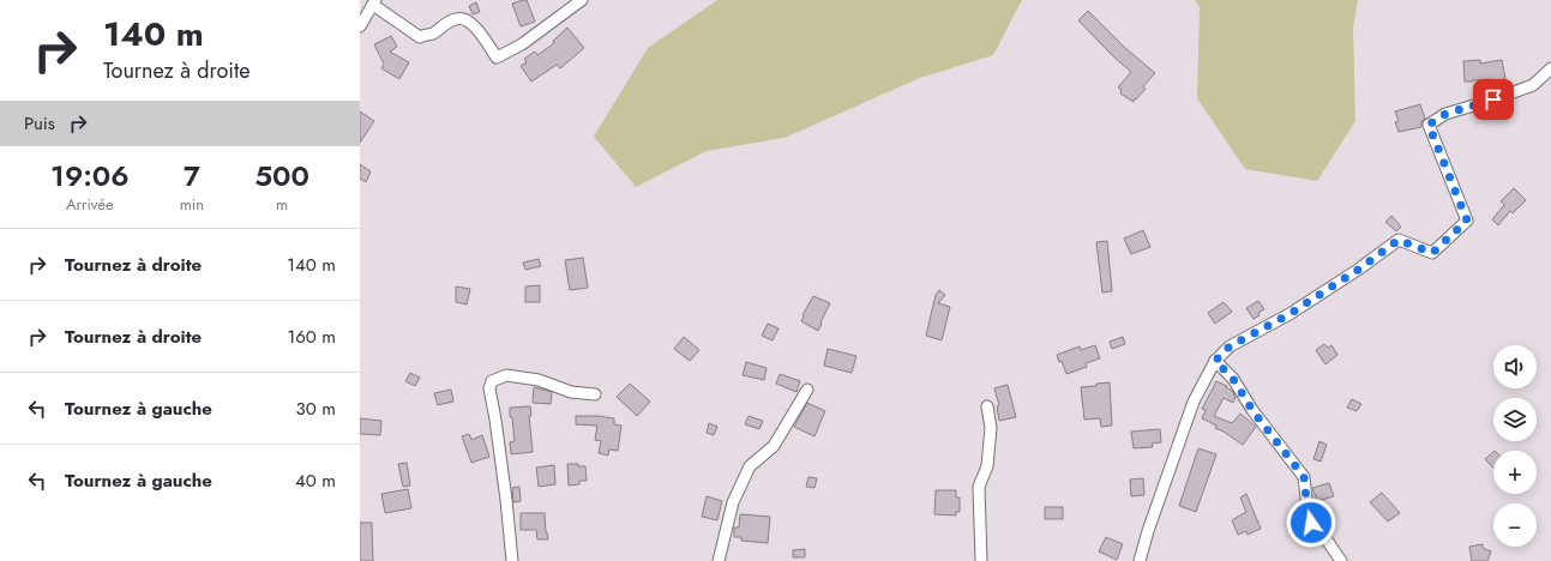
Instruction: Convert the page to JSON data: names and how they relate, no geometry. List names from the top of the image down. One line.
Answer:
{"page":{"turn":["140 m","Tournez à droite"],"then":"Puis","eta":["19:06","Arrivée","7","min","500","m"],"list":[{"name":"Tournez à droite","value":"140 m"},{"name":"Tournez à droite","value":"160 m"},{"name":"Tournez à gauche","value":"30 m"},{"name":"Tournez à gauche","value":"40 m"}],"map_buttons":["+","−"]}}
